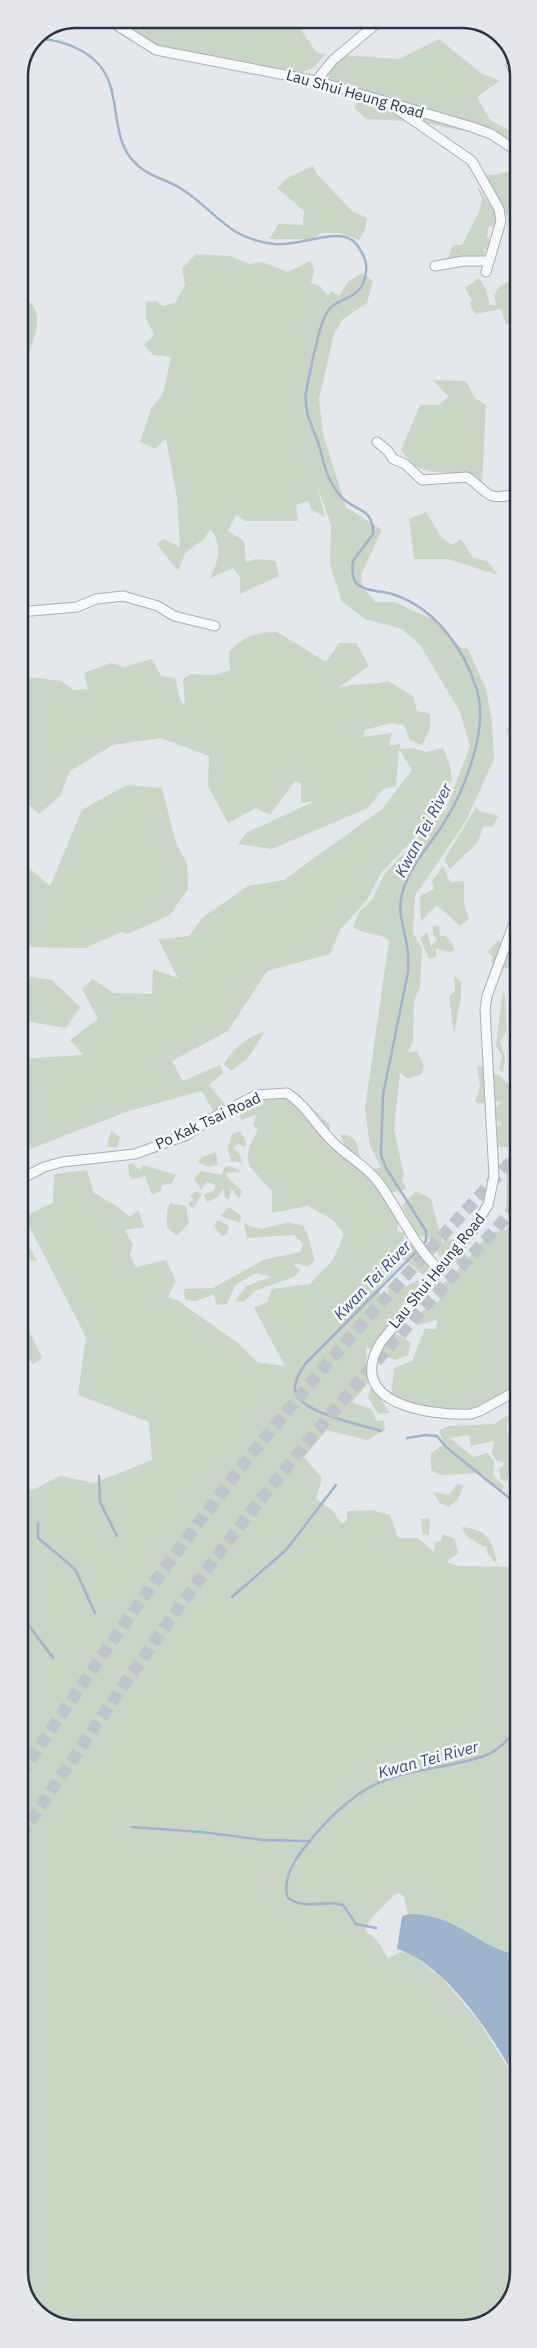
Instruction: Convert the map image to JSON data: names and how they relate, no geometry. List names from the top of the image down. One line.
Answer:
{"streets":{"street":["Lau Shui Heung Road","Po Kak Tsai Road"]},"crossings":[["Lau Shui Heung Road","Po Kak Tsai Road"]],"water":["Kwan Tei River"]}
